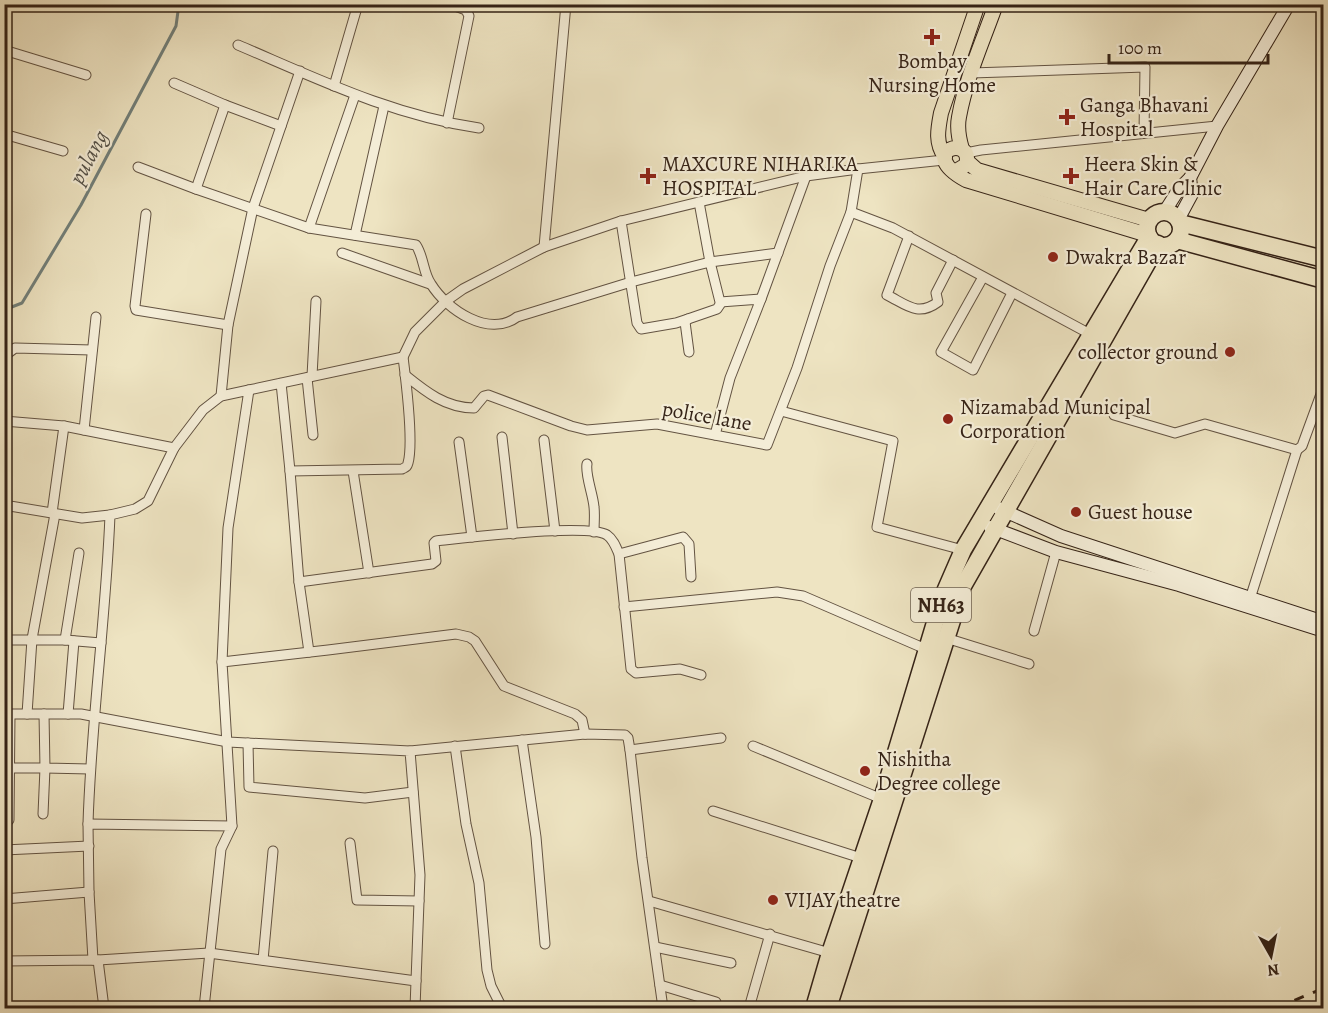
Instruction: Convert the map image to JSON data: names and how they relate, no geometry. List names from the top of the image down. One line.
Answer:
{"streets":{"highway":["NH63"],"street":["police lane"]},"water":["pulang"],"places":{"health":["Bombay Nursing Home","Ganga Bhavani Hospital","MAXCURE NIHARIKA HOSPITAL","Heera Skin & Hair Care Clinic"],"other":["Dwakra Bazar","collector ground","Nizamabad Municipal Corporation","Guest house","Nishitha Degree college","VIJAY theatre"]},"scale_bar":"100 m","north":"bottom"}
